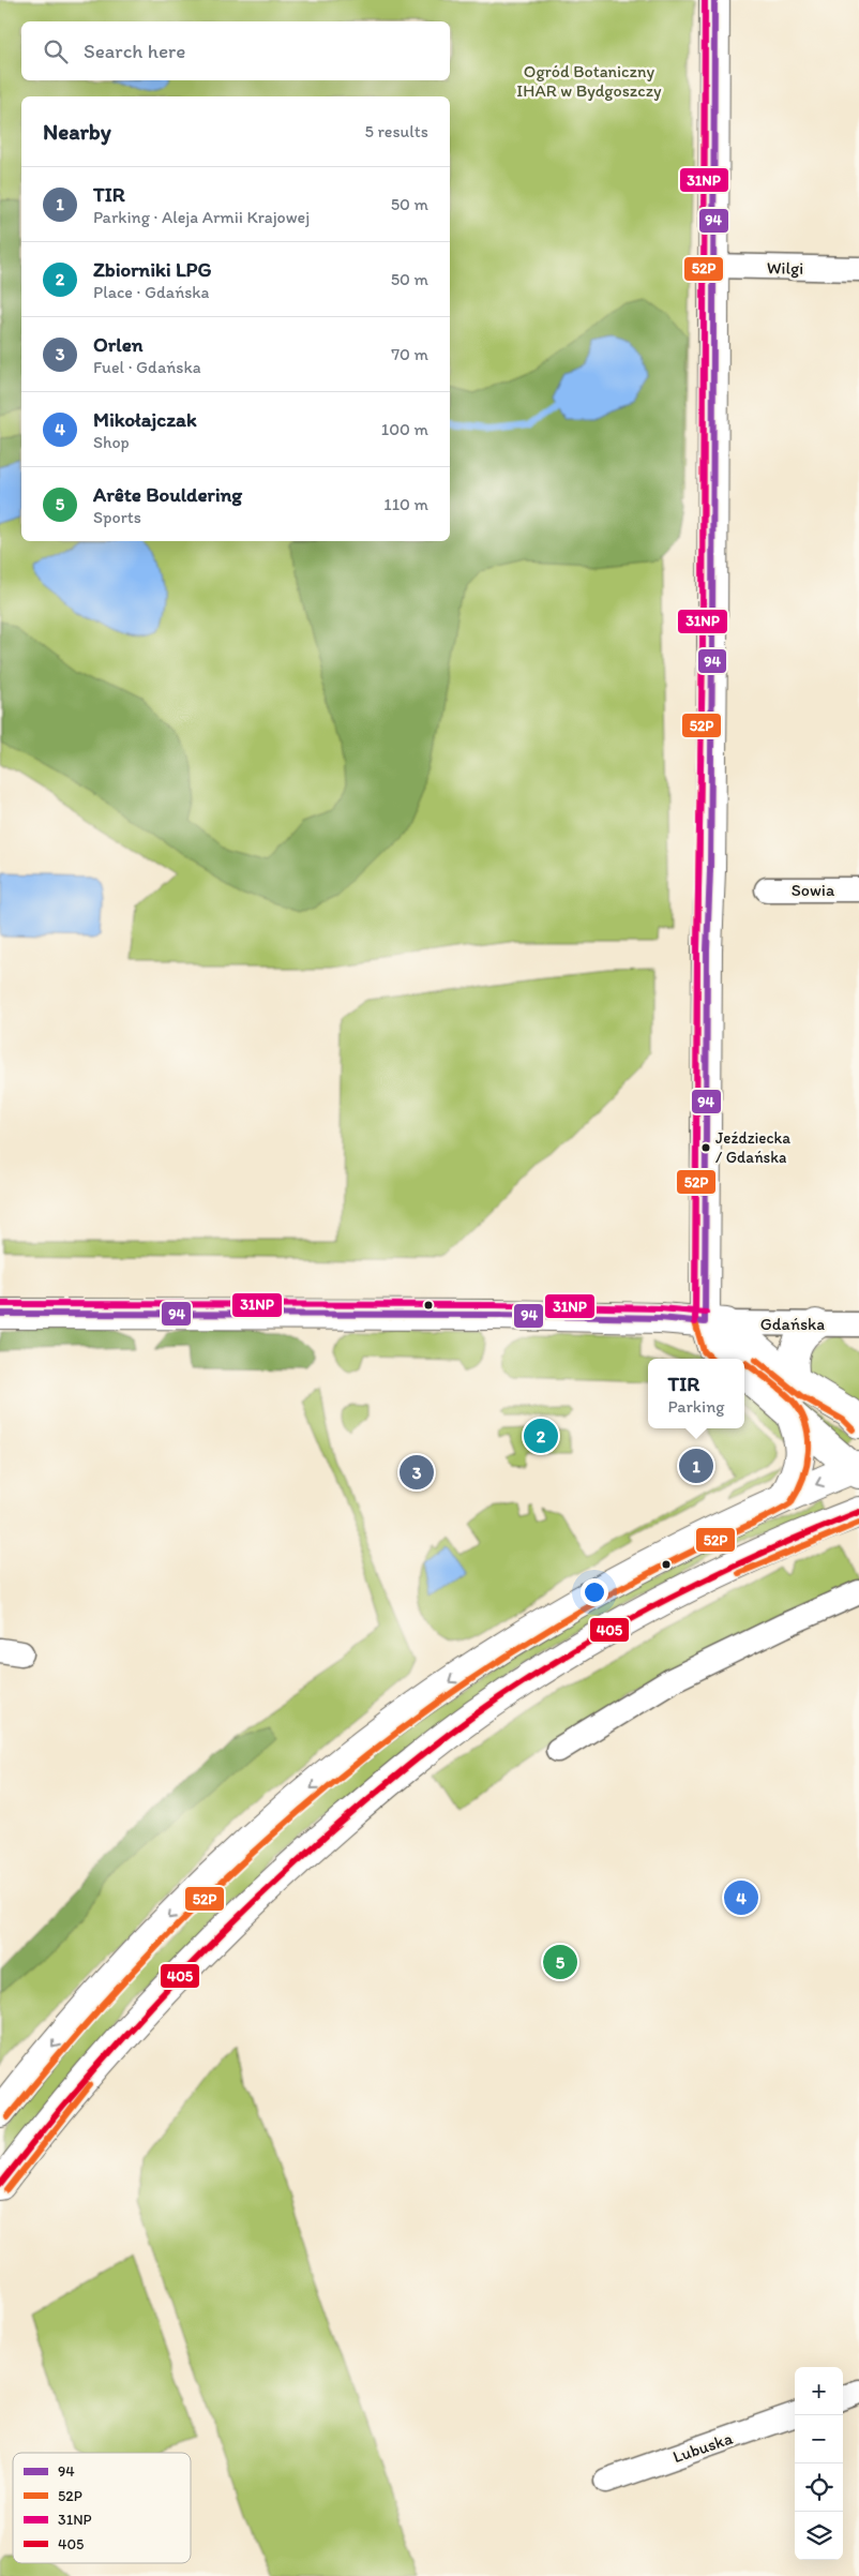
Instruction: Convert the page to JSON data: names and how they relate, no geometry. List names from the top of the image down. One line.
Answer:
{"streets":{"main road":["Gdańska"],"street":["Wilgi","Sowia","Lubuska"]},"parks":["Ogród Botaniczny IHAR w Bydgoszczy"],"places":["Jeździecka / Gdańska"],"lines":["transit line 94","transit line 52P","transit line 31NP","transit line 405"],"legend":["94","52P","31NP","405"],"page":{"search":"Search here","heading":["Nearby","5 results"],"list":[{"mark":"1","name":"TIR","note":"Parking · Aleja Armii Krajowej","value":"50 m"},{"mark":"2","name":"Zbiorniki LPG","note":"Place · Gdańska","value":"50 m"},{"mark":"3","name":"Orlen","note":"Fuel · Gdańska","value":"70 m"},{"mark":"4","name":"Mikołajczak","note":"Shop","value":"100 m"},{"mark":"5","name":"Arête Bouldering","note":"Sports","value":"110 m"}],"popup":["TIR","Parking"],"pins":["2","1","3","4","5"],"map_buttons":["+","−"]}}
